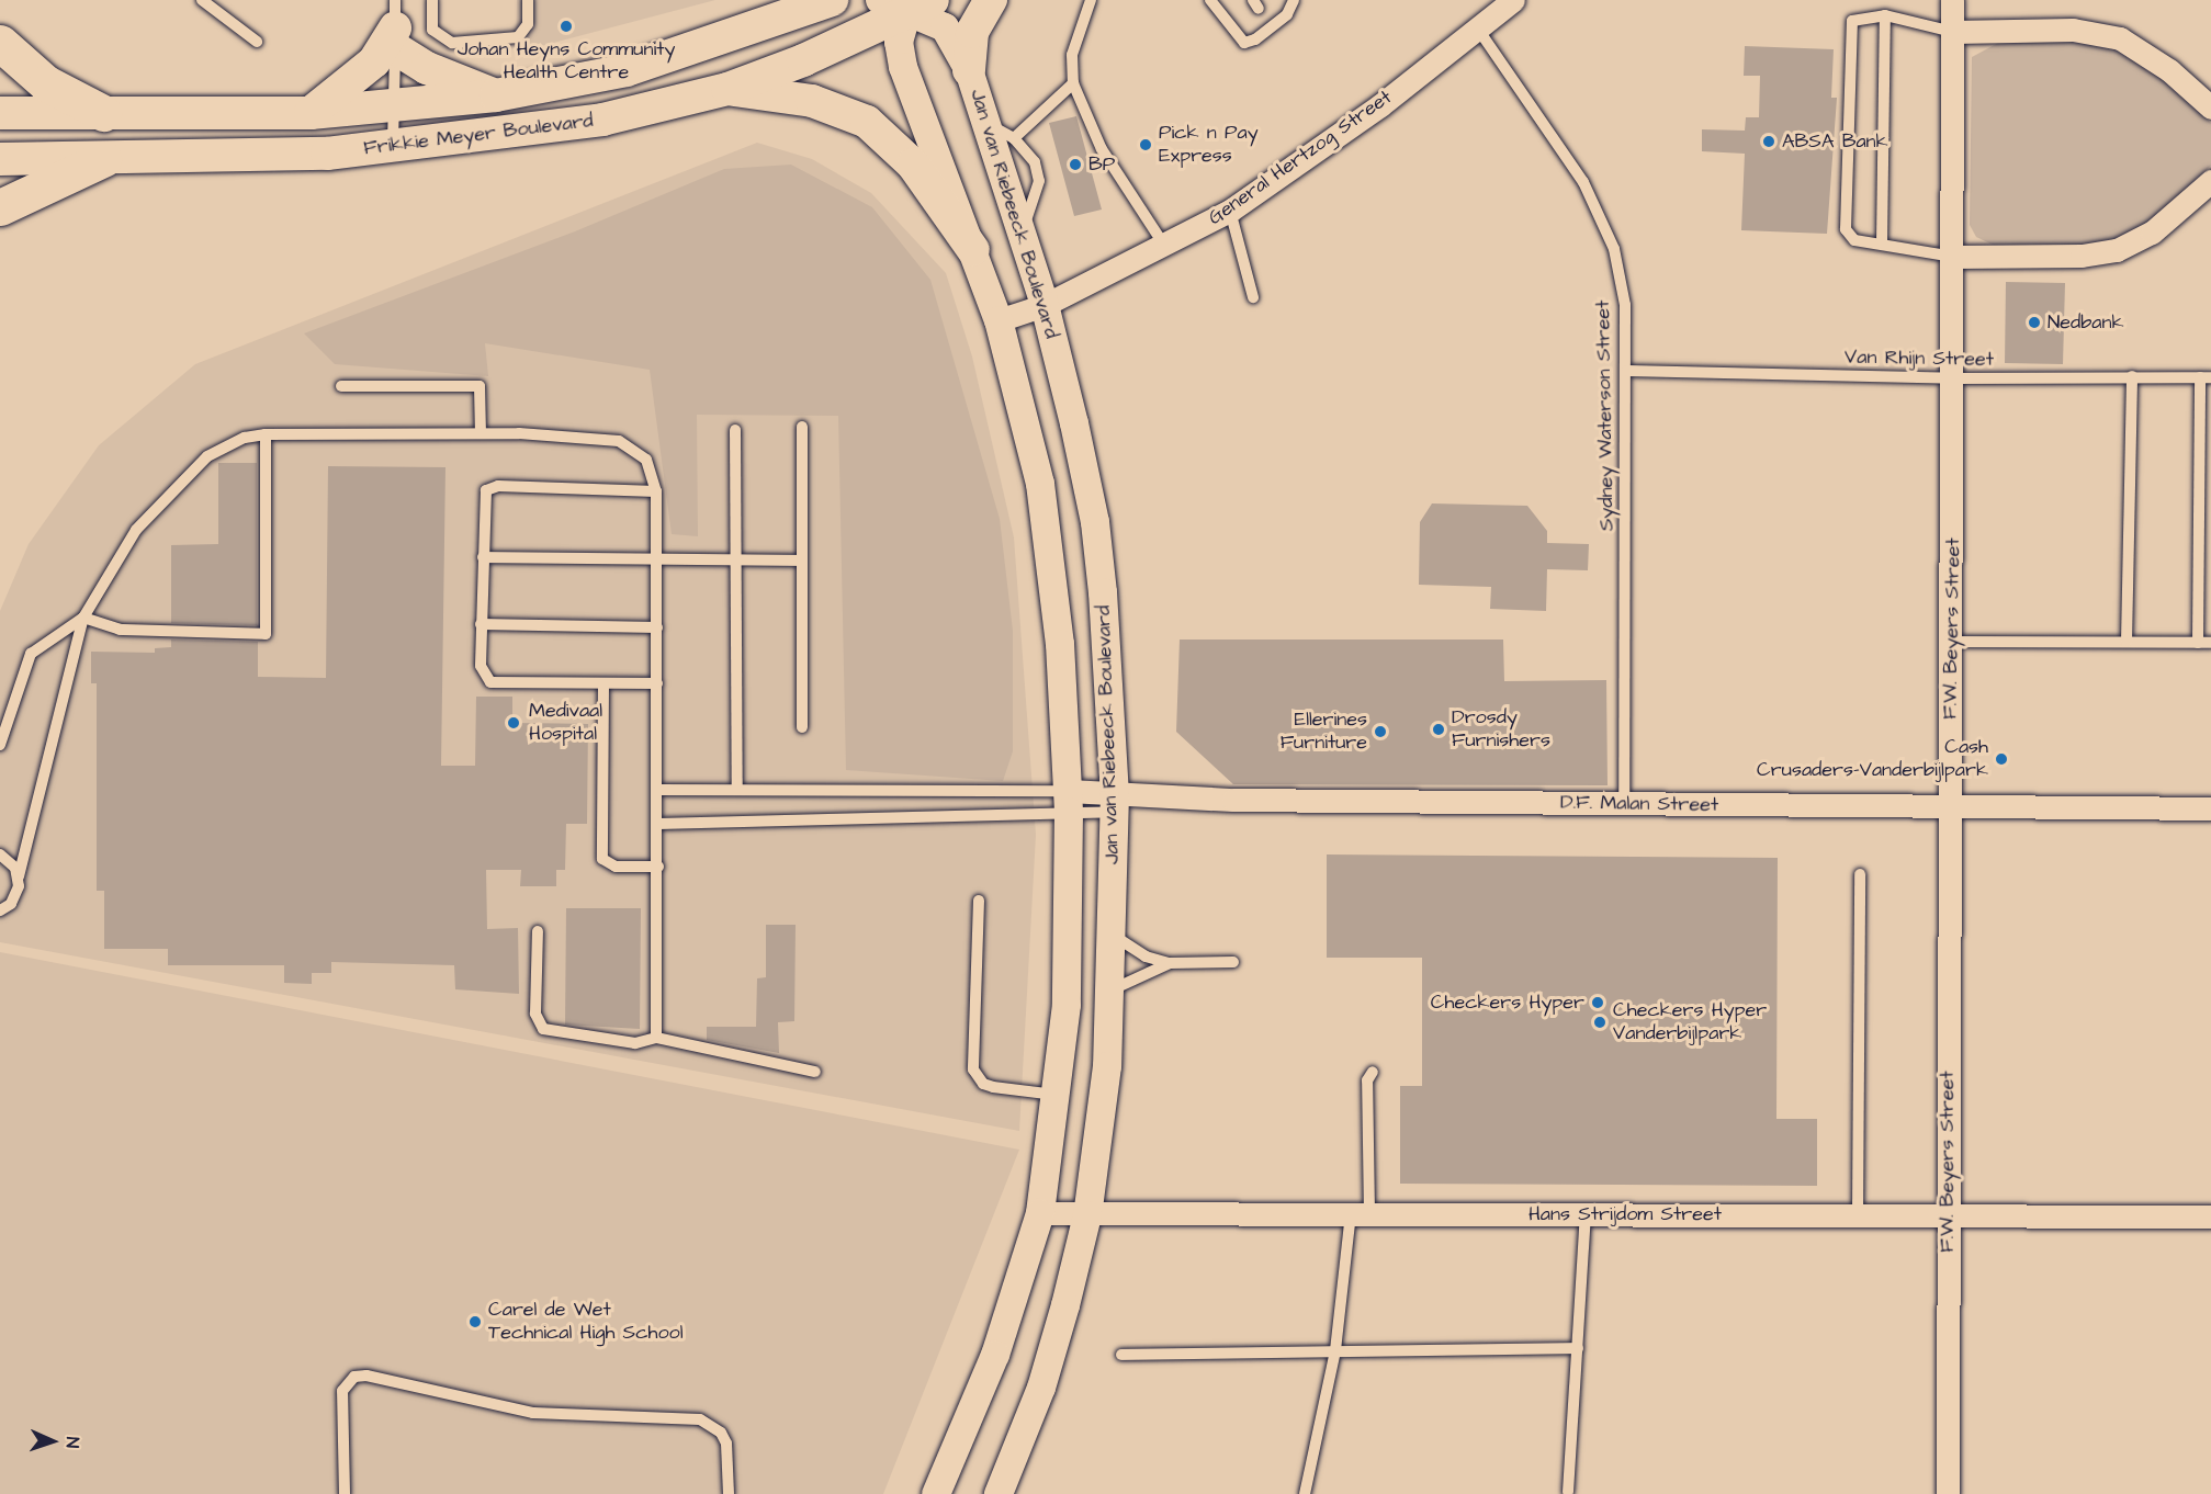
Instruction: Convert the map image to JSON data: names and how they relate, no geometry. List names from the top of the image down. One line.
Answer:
{"streets":{"main road":["Frikkie Meyer Boulevard"],"street":["General Hertzog Street","Jan van Riebeeck Boulevard","F.W. Beyers Street","D.F. Malan Street","Hans Strijdom Street"],"lane":["Van Rhijn Street","Sydney Waterson Street"]},"crossings":[["Frikkie Meyer Boulevard","Jan van Riebeeck Boulevard"],["General Hertzog Street","Jan van Riebeeck Boulevard"],["General Hertzog Street","Sydney Waterson Street"],["Jan van Riebeeck Boulevard","D.F. Malan Street"],["Jan van Riebeeck Boulevard","Hans Strijdom Street"],["Van Rhijn Street","Sydney Waterson Street"],["Van Rhijn Street","F.W. Beyers Street"],["Sydney Waterson Street","D.F. Malan Street"],["F.W. Beyers Street","D.F. Malan Street"],["F.W. Beyers Street","Hans Strijdom Street"]],"places":["Johan Heyns Community Health Centre","ABSA Bank","Pick n Pay Express","BP","Nedbank","Medivaal Hospital","Drosdy Furnishers","Ellerines Furniture","Cash Crusaders-Vanderbijlpark","Checkers Hyper","Checkers Hyper Vanderbijlpark","Carel de Wet Technical High School"],"north":"right"}
